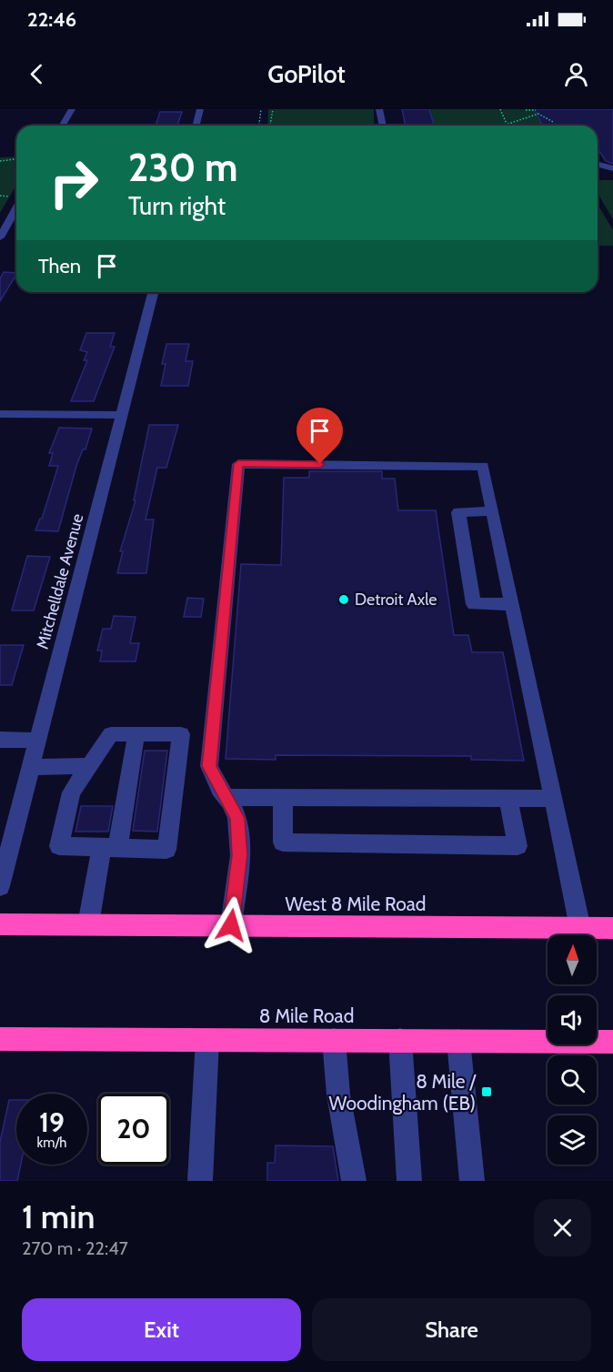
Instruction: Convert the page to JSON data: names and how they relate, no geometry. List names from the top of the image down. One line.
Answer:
{"streets":{"highway":["West 8 Mile Road","8 Mile Road"],"street":["Mitchelldale Avenue"]},"places":{"other":["Detroit Axle"],"transit":["8 Mile / Woodingham (EB)"]},"north":"top","page":{"status":"22:46","header":"GoPilot","turn":["230 m","Turn right"],"then":"Then","speed":"19 km/h","limit":"20","heading":["1 min","270 m · 22:47"],"buttons":["Exit","Share"]}}
